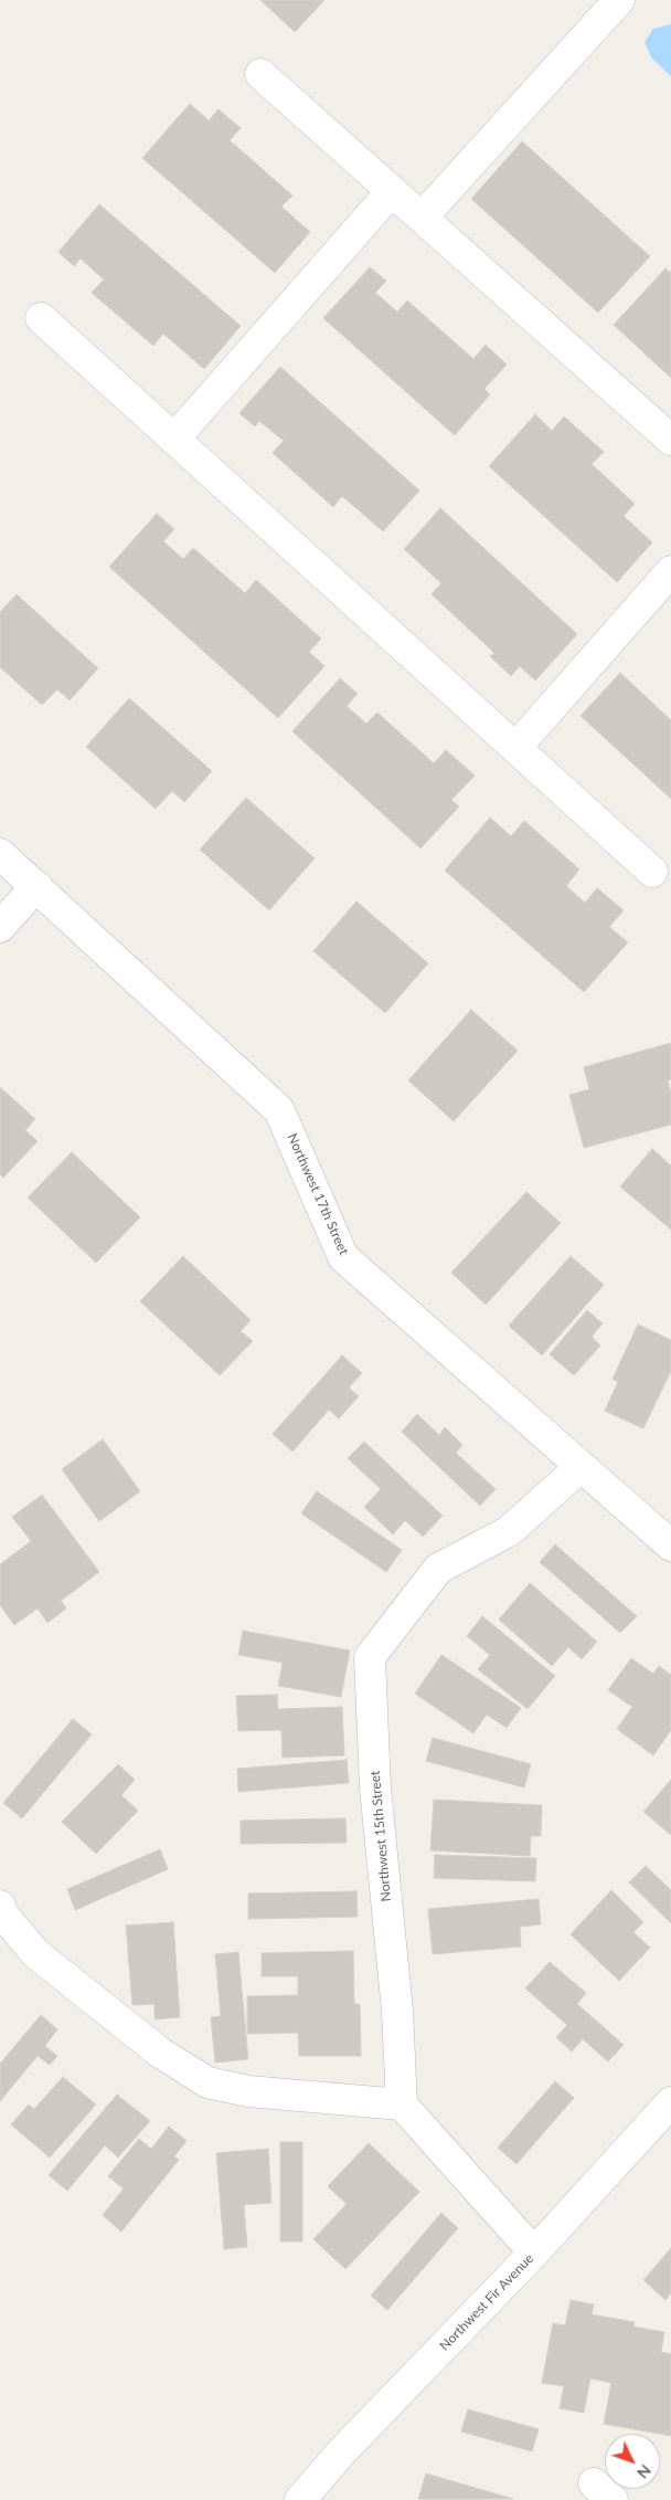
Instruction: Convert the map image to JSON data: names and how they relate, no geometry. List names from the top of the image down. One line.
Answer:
{"streets":{"street":["Northwest 17th Street","Northwest 15th Street","Northwest Fir Avenue"]},"crossings":[["Northwest 17th Street","Northwest 15th Street"]],"north":"bottom right"}
